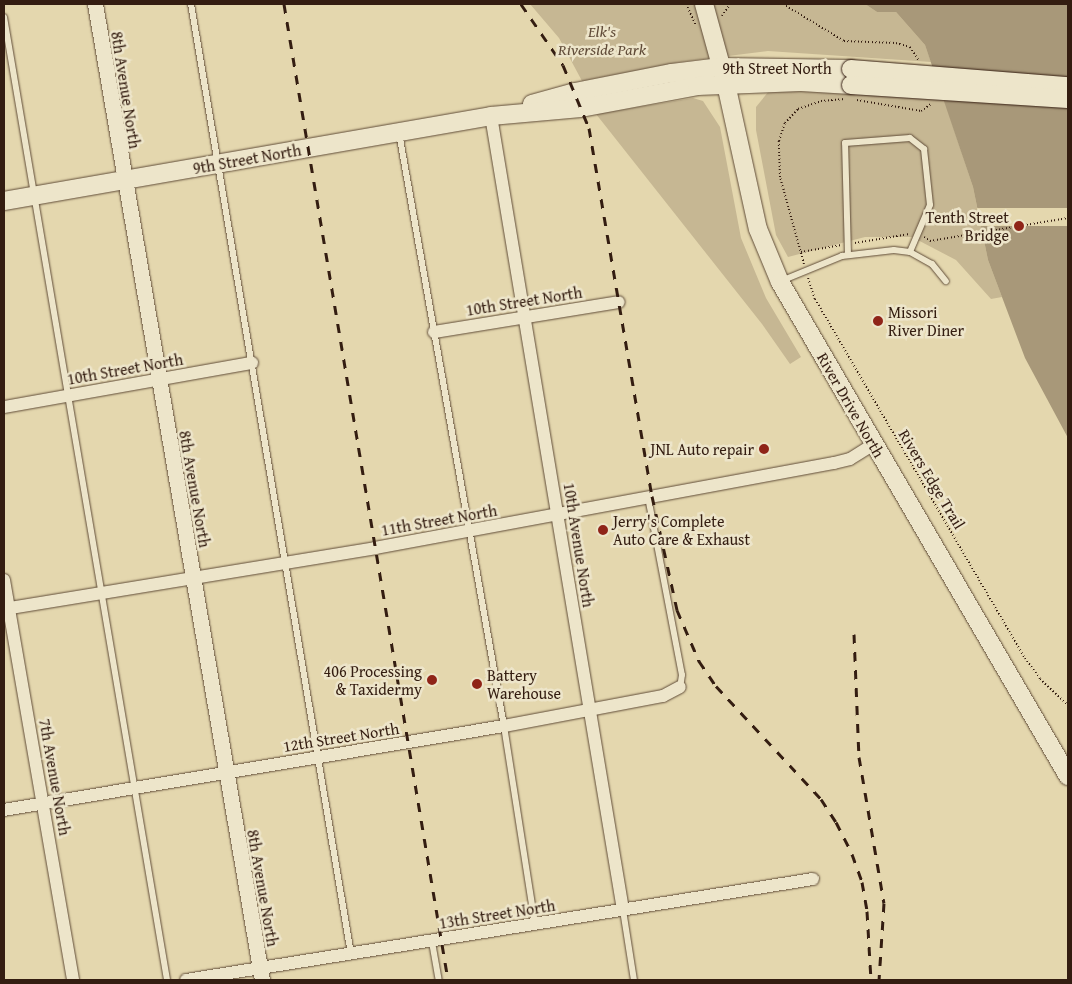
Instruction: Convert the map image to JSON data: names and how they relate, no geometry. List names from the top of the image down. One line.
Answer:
{"streets":{"main road":["9th Street North","River Drive North"],"street":["8th Avenue North","10th Street North","11th Street North","10th Avenue North","12th Street North","7th Avenue North","13th Street North"],"path":["Rivers Edge Trail"]},"crossings":[["9th Street North","8th Avenue North"],["9th Street North","River Drive North"],["9th Street North","10th Avenue North"],["8th Avenue North","10th Street North"],["8th Avenue North","11th Street North"],["8th Avenue North","12th Street North"],["8th Avenue North","13th Street North"],["10th Street North","10th Avenue North"],["River Drive North","11th Street North"],["11th Street North","10th Avenue North"],["11th Street North","7th Avenue North"],["10th Avenue North","12th Street North"],["10th Avenue North","13th Street North"],["12th Street North","7th Avenue North"]],"parks":["Elk's Riverside Park"],"places":["Tenth Street Bridge","Missori River Diner","JNL Auto repair","Jerry's Complete Auto Care & Exhaust","406 Processing & Taxidermy","Battery Warehouse"]}
